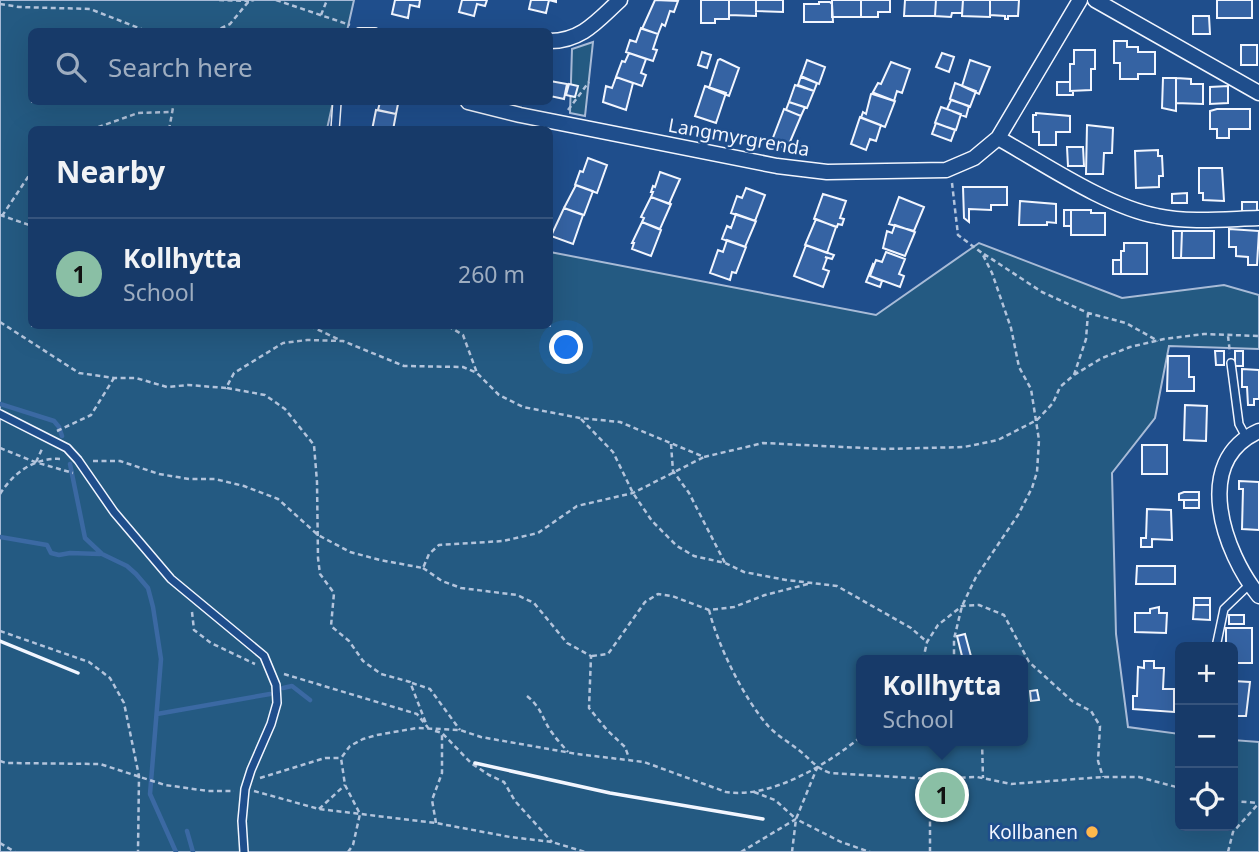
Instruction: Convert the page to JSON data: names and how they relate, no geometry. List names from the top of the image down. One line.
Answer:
{"streets":{"street":["Langmyrgrenda"]},"places":["Kollbanen"],"page":{"search":"Search here","heading":"Nearby","list":[{"mark":"1","name":"Kollhytta","note":"School","value":"260 m"}],"map_buttons":["+","−"],"popup":["Kollhytta","School"],"pins":"1"}}
